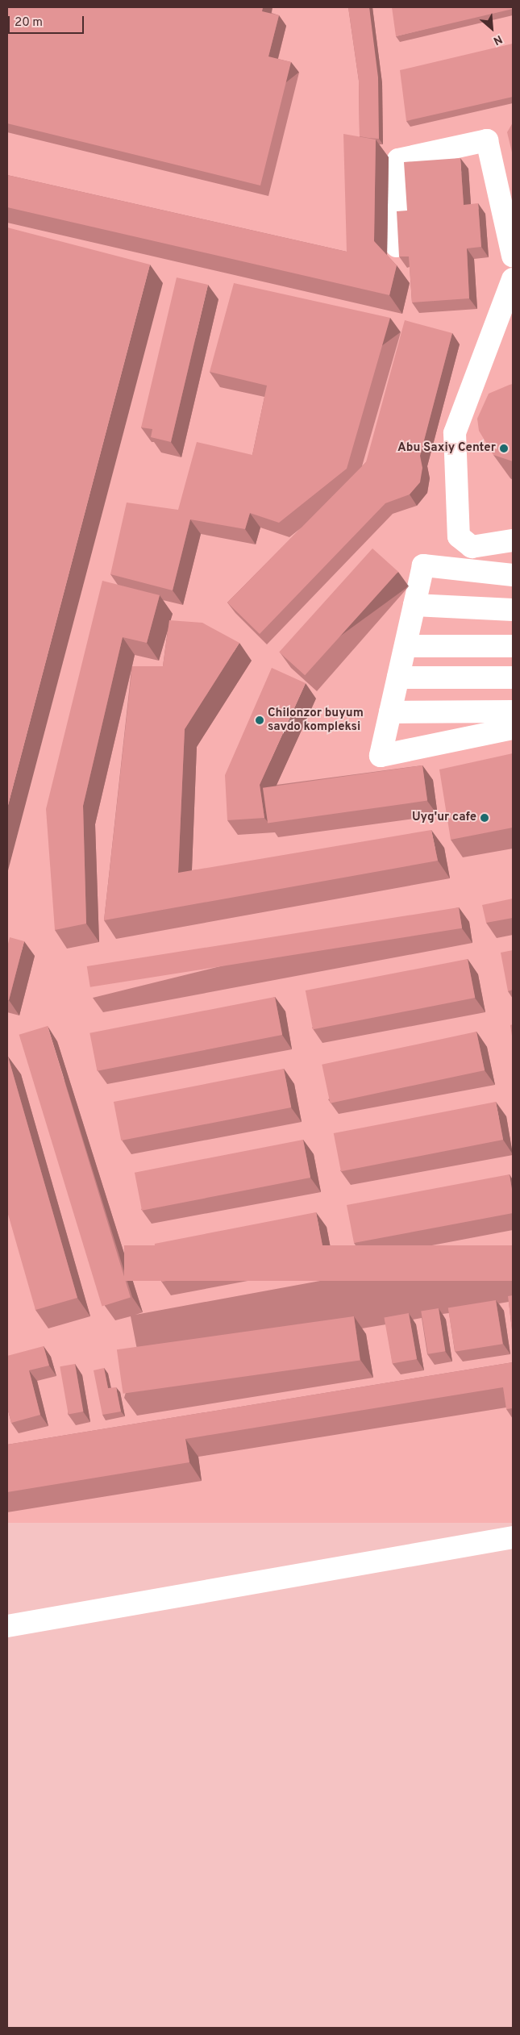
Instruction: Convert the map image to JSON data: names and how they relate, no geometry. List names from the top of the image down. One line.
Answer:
{"places":["Abu Saxiy Center","Chilonzor buyum savdo kompleksi","Uyg'ur cafe"],"scale_bar":"20 m","north":"bottom right"}
